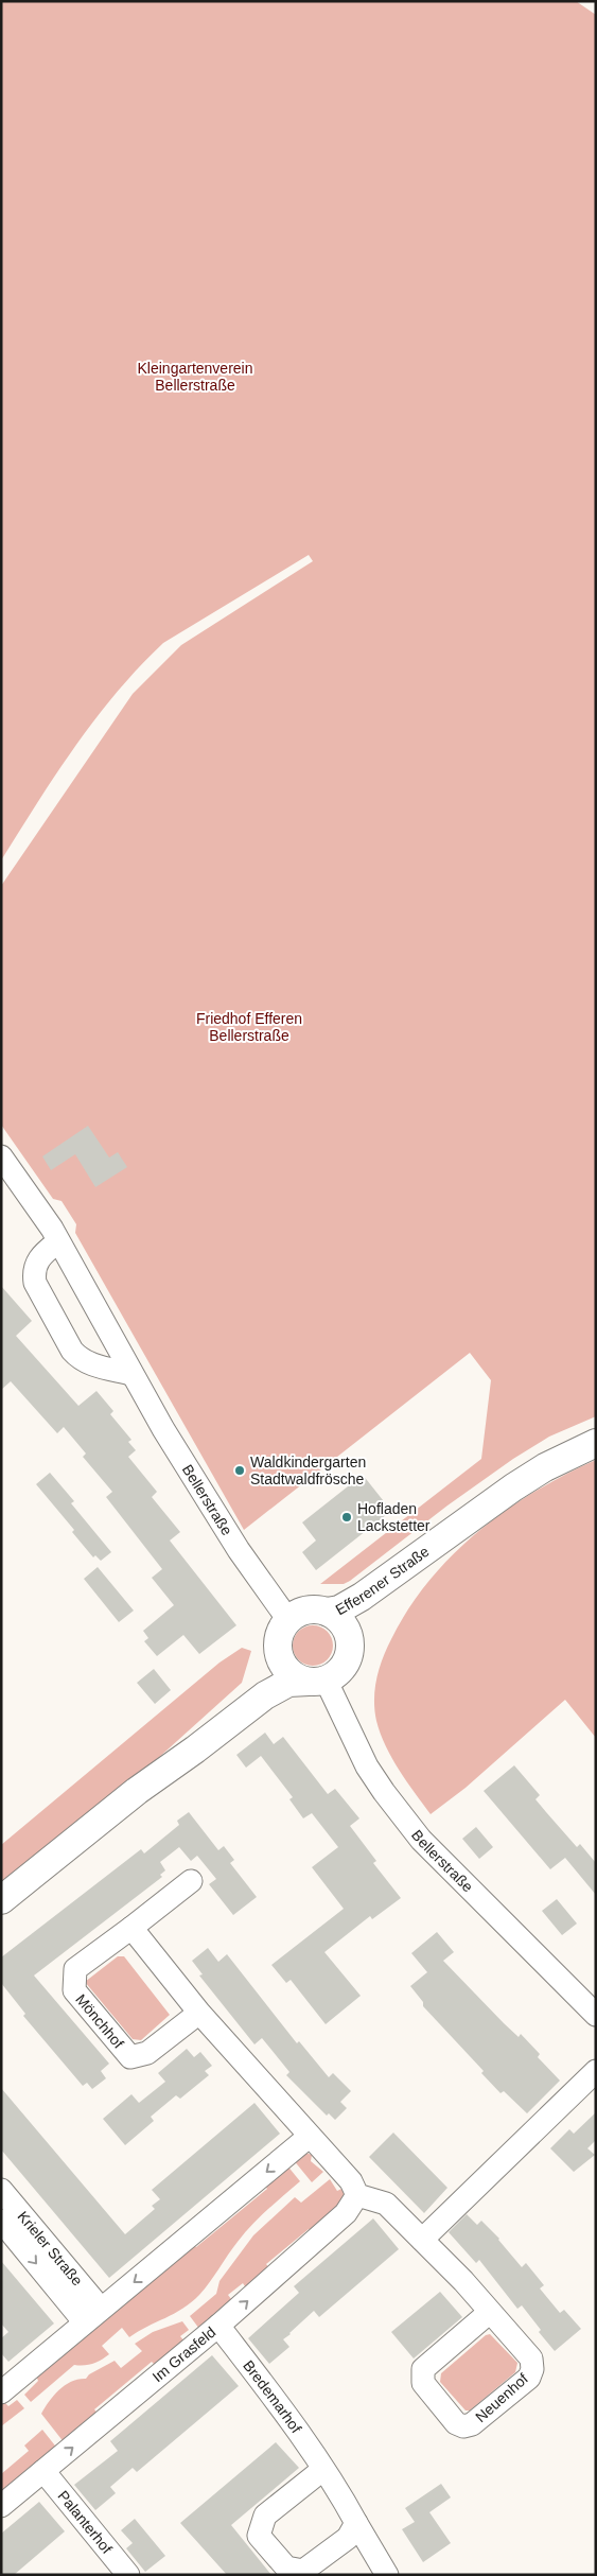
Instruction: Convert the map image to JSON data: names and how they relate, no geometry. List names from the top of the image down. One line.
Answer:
{"streets":{"street":["Bellerstraße","Efferener Straße","Mönchhof","Krieler Straße","Im Grasfeld","Bredemarhof","Neuenhof","Palanterhof"]},"crossings":[["Bellerstraße","Efferener Straße"],["Im Grasfeld","Bredemarhof"],["Im Grasfeld","Neuenhof"],["Im Grasfeld","Palanterhof"]],"parks":["Kleingartenverein Bellerstraße","Friedhof Efferen Bellerstraße"],"places":["Waldkindergarten Stadtwaldfrösche","Hofladen Lackstetter"]}
